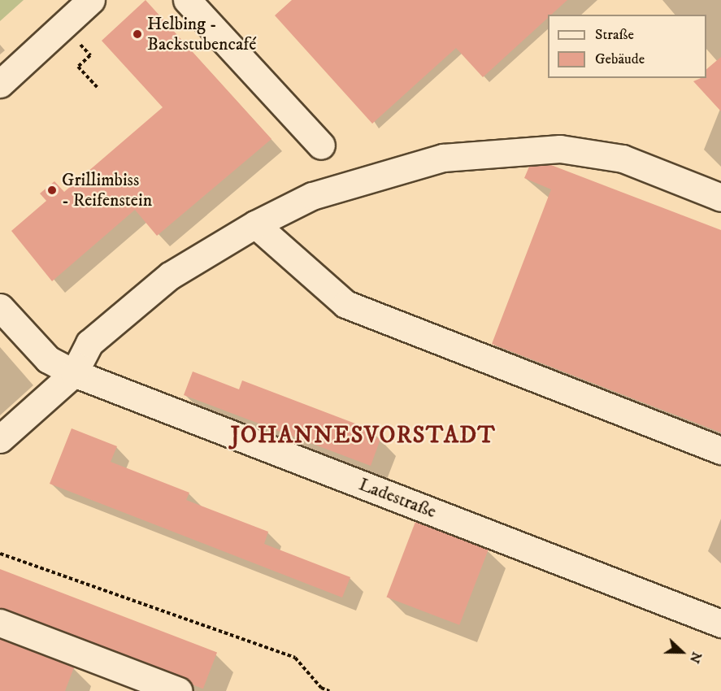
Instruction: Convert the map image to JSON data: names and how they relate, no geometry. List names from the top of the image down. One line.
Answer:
{"streets":{"street":["Ladestraße"]},"districts":["JOHANNESVORSTADT"],"places":["Helbing - Backstubencafé","Grillimbiss - Reifenstein"],"legend":["Straße","Gebäude"],"north":"right"}
